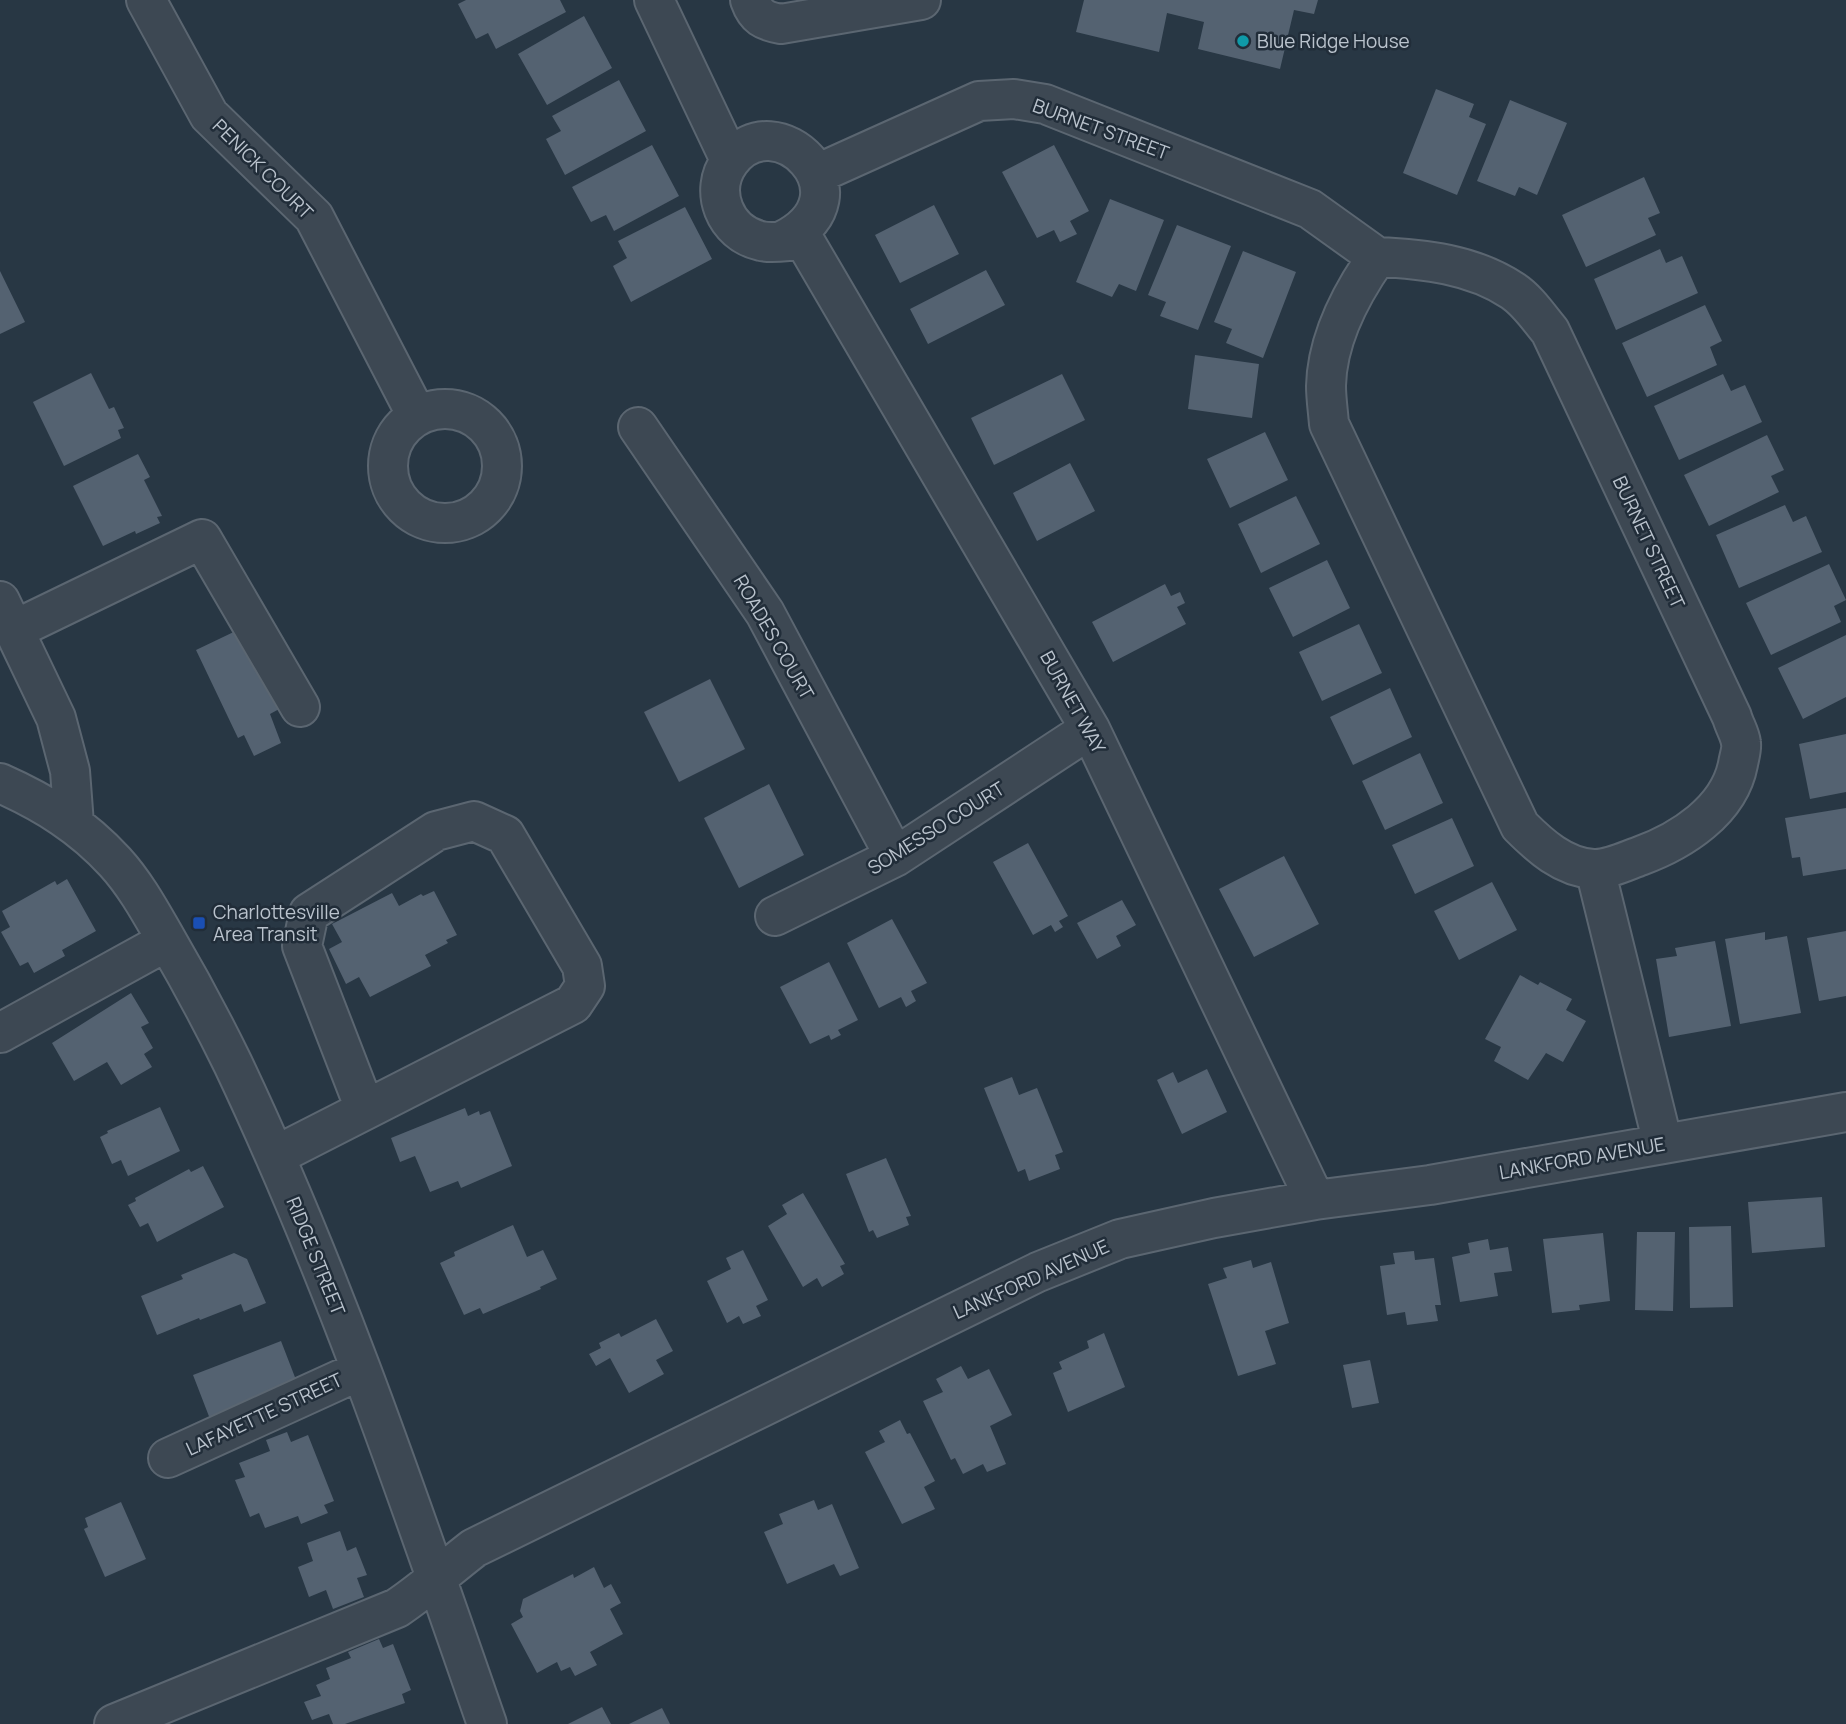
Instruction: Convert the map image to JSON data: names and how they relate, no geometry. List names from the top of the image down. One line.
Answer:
{"streets":{"street":["BURNET STREET","PENICK COURT","ROADES COURT","BURNET WAY","SOMESSO COURT","LANKFORD AVENUE","RIDGE STREET","LAFAYETTE STREET"]},"crossings":[["BURNET STREET","BURNET WAY"],["ROADES COURT","SOMESSO COURT"],["BURNET WAY","SOMESSO COURT"],["BURNET WAY","LANKFORD AVENUE"],["LANKFORD AVENUE","RIDGE STREET"],["RIDGE STREET","LAFAYETTE STREET"]],"places":{"other":["Blue Ridge House"],"transit":["Charlottesville Area Transit"]}}
